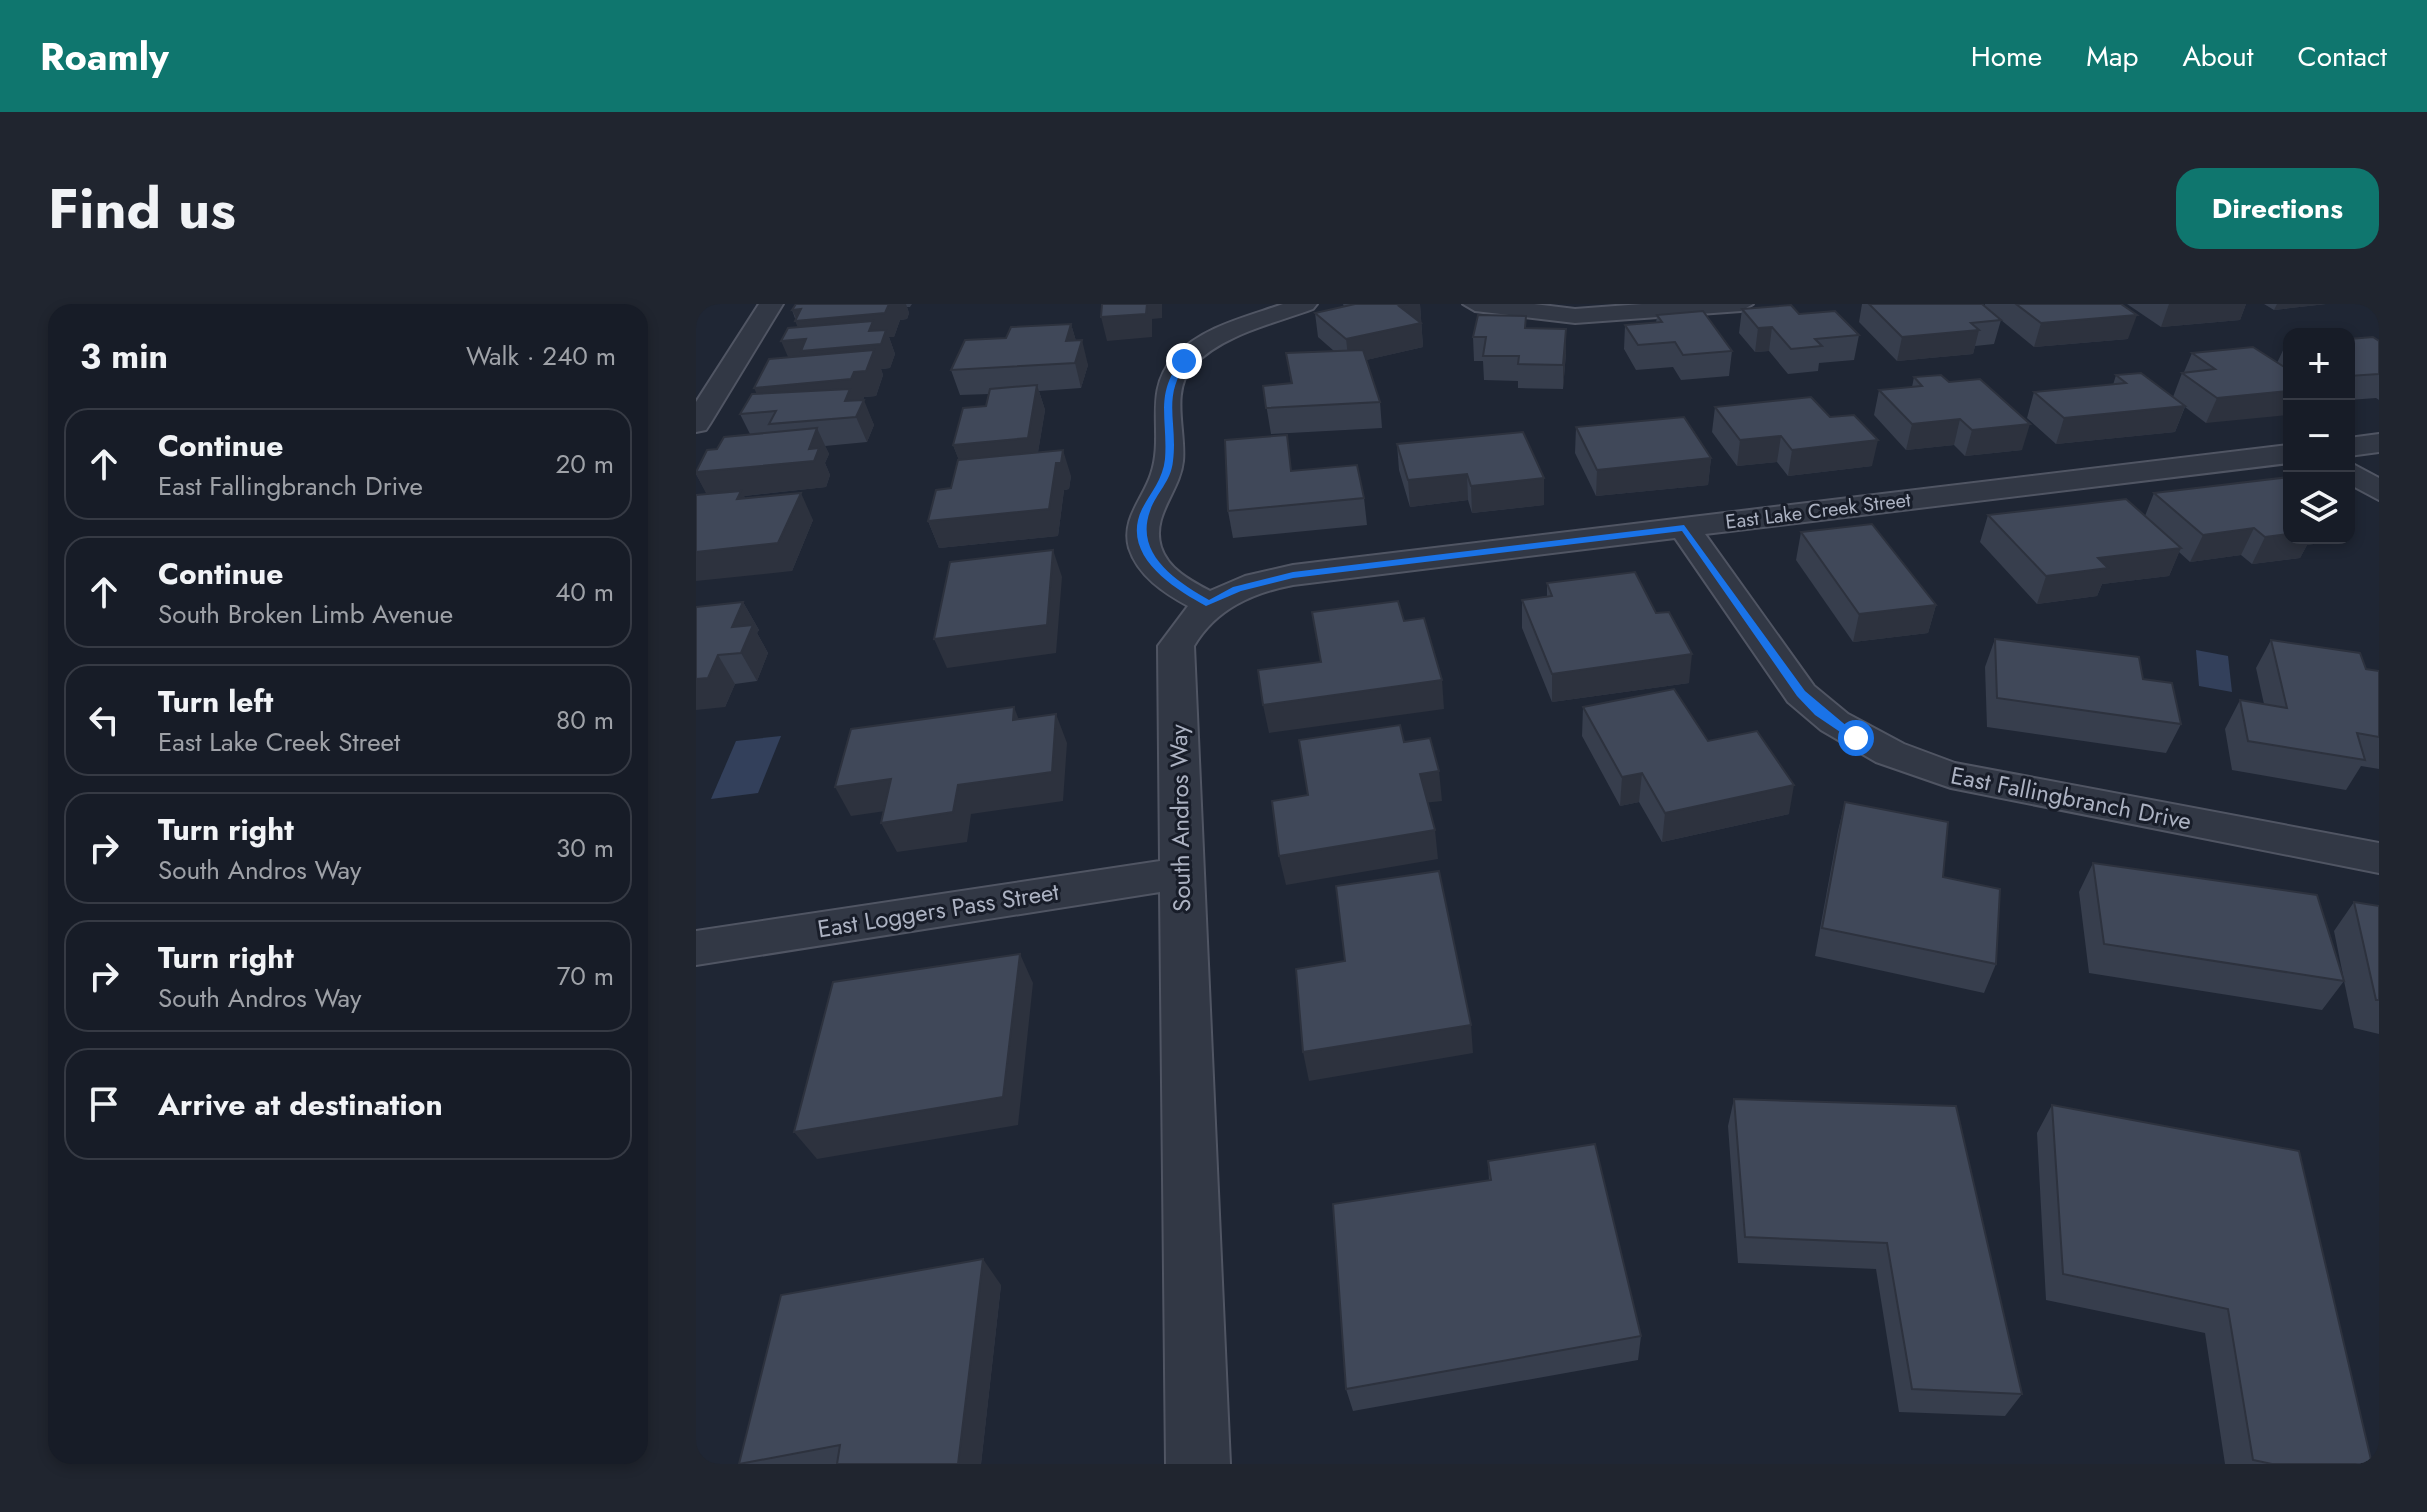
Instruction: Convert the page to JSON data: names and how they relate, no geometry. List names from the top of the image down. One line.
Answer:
{"streets":{"street":["East Lake Creek Street","East Fallingbranch Drive","South Andros Way","East Loggers Pass Street"]},"crossings":[["East Lake Creek Street","East Fallingbranch Drive"],["East Lake Creek Street","South Andros Way"],["South Andros Way","East Loggers Pass Street"]],"page":{"header":"Roamly","nav":["Home","Map","About","Contact"],"title":"Find us","buttons":"Directions","heading":["3 min","Walk · 240 m"],"map_buttons":["+","−"],"list":[["Continue","East Fallingbranch Drive","20 m"],["Continue","South Broken Limb Avenue","40 m"],["Turn left","East Lake Creek Street","80 m"],["Turn right","South Andros Way","30 m"],["Turn right","South Andros Way","70 m"],"Arrive at destination"]}}
